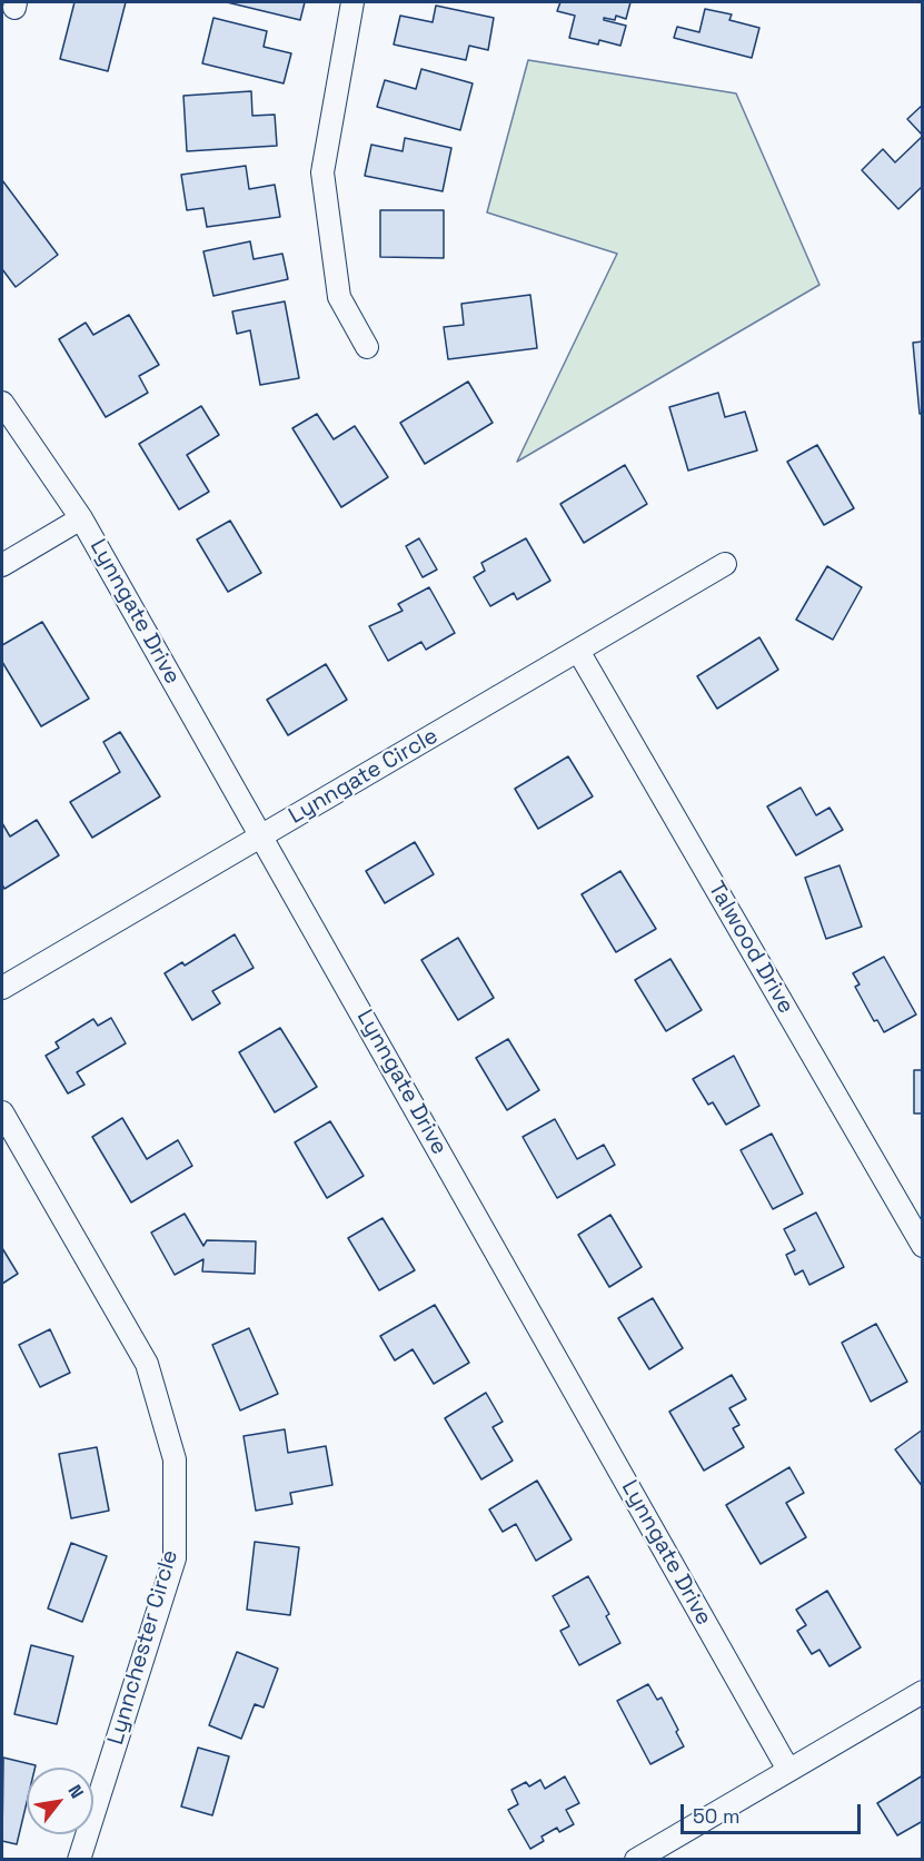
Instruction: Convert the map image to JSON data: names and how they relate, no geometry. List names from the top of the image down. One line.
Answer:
{"streets":{"street":["Lynngate Drive","Lynngate Circle","Talwood Drive","Lynnchester Circle"]},"crossings":[["Lynngate Drive","Lynngate Circle"],["Lynngate Circle","Talwood Drive"]],"scale_bar":"50 m","north":"top right"}
